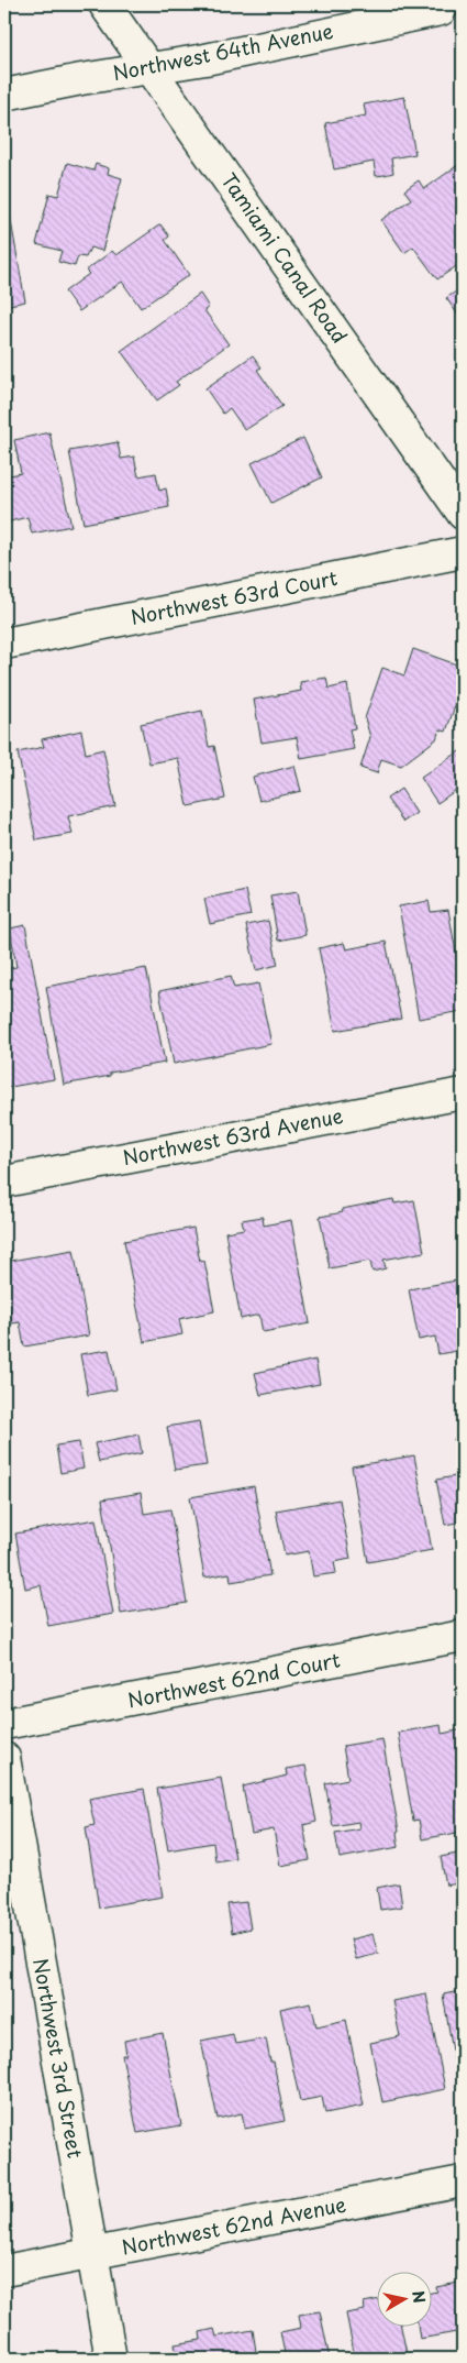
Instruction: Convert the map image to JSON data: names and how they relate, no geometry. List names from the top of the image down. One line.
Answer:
{"streets":{"street":["Northwest 64th Avenue","Tamiami Canal Road","Northwest 63rd Court","Northwest 63rd Avenue","Northwest 62nd Court","Northwest 3rd Street","Northwest 62nd Avenue"]},"crossings":[["Northwest 64th Avenue","Tamiami Canal Road"],["Northwest 3rd Street","Northwest 62nd Avenue"]],"north":"right"}
